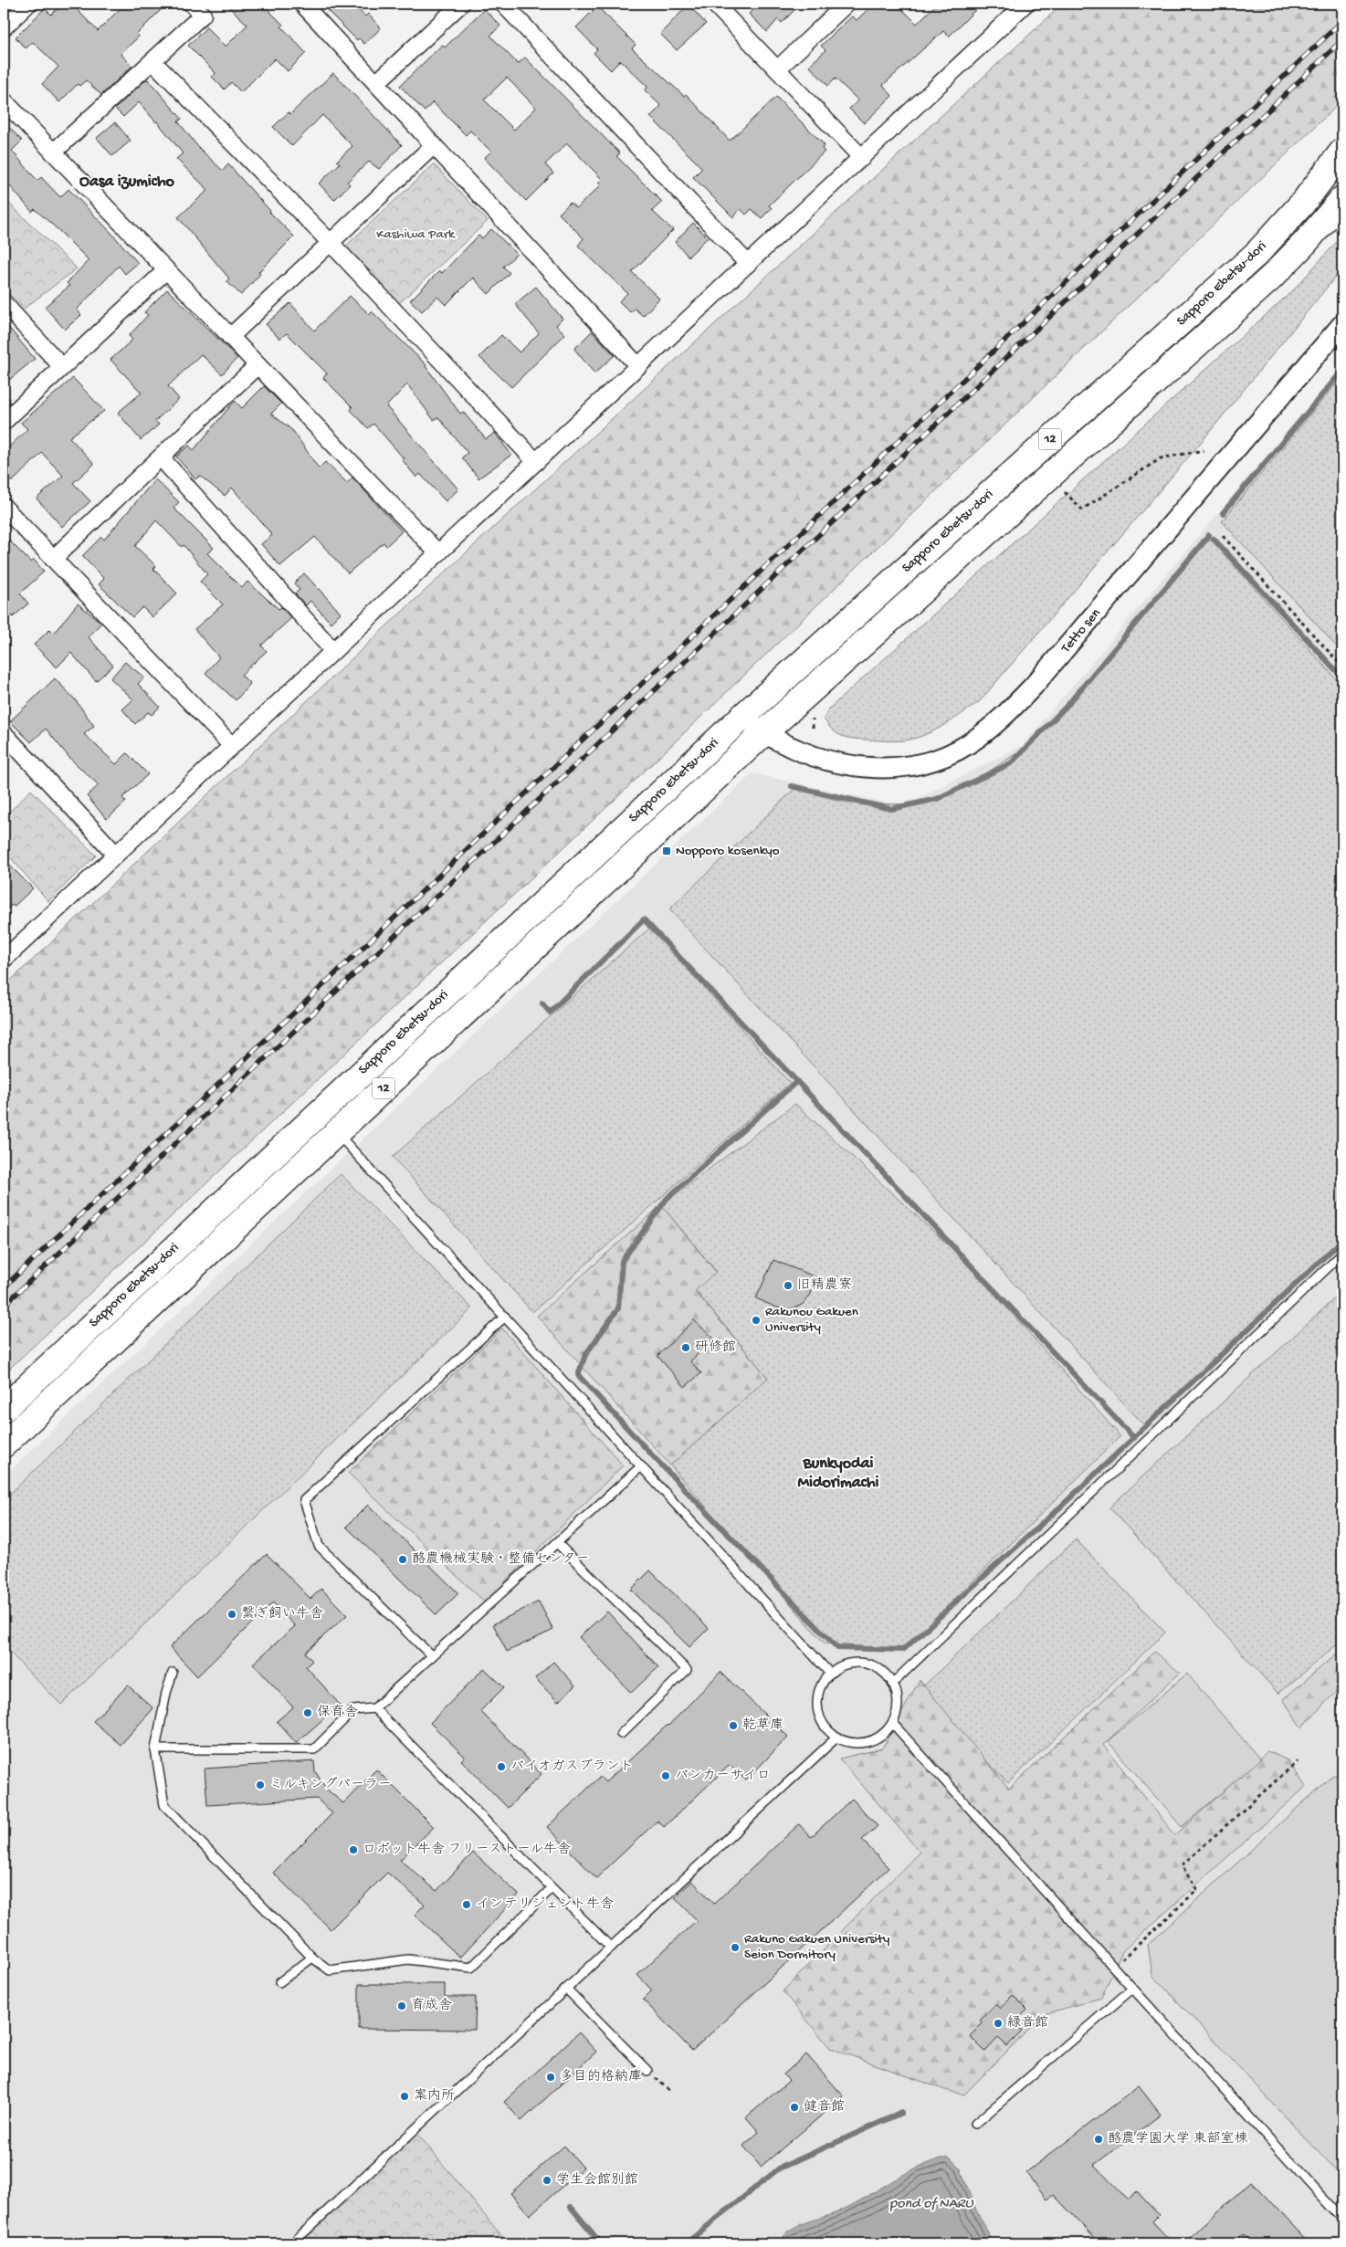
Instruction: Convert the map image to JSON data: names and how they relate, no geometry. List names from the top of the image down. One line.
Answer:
{"streets":{"highway":["Sapporo Ebetsu-dori","12"],"street":["Tetto sen"]},"crossings":[["Sapporo Ebetsu-dori","Tetto sen"]],"districts":["Oasa izumicho","Bunkyodai Midorimachi"],"water":["pond of NARU"],"parks":["Kashiwa Park"],"places":{"transit":["Nopporo kosenkyo"],"other":["旧精農寮","Rakunou Gakuen University","研修館","酪農機械実験・整備センター","繋ぎ飼い牛舎","保育舎","乾草庫","バイオガスプラント","バンカーサイロ","ミルキングパーラー","ロボット牛舎 フリーストール牛舎","インテリジェント牛舎","Rakuno Gakuen University Seion Dormitory","育成舎","緑音館","多目的格納庫","案内所","健音館","酪農学園大学 東部室棟","学生会館別館"]}}
